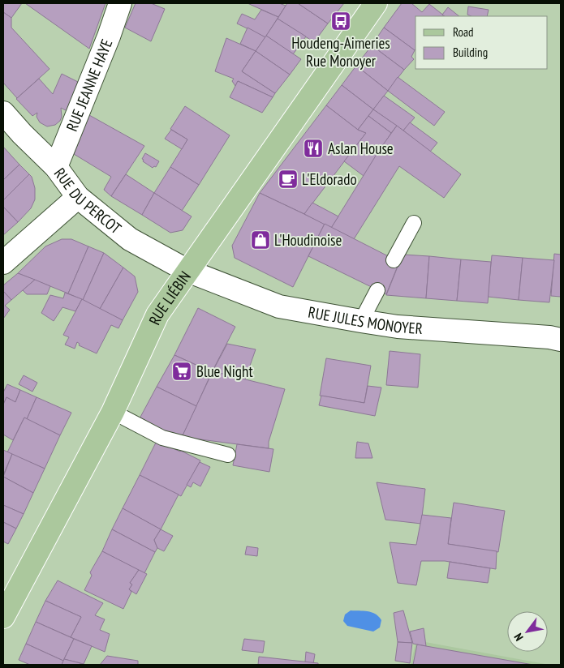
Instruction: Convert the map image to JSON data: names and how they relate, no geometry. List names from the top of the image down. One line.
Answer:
{"streets":{"main road":["RUE LIÉBIN"],"street":["RUE JEANNE HAYE","RUE DU PERCOT","RUE JULES MONOYER"]},"crossings":[["RUE JEANNE HAYE","RUE DU PERCOT"],["RUE DU PERCOT","RUE LIÉBIN"],["RUE DU PERCOT","RUE JULES MONOYER"],["RUE LIÉBIN","RUE JULES MONOYER"]],"places":{"bus stop":["Houdeng-Aimeries Rue Monoyer"],"restaurant":["Aslan House"],"cafe":["L'Eldorado"],"shop":["L'Houdinoise"],"supermarket":["Blue Night"]},"legend":["Road","Building"],"north":"bottom left"}
